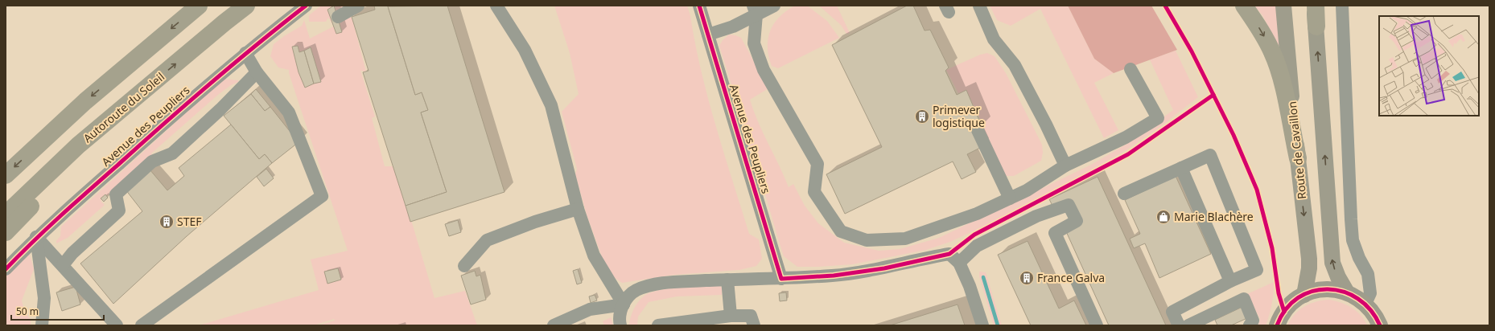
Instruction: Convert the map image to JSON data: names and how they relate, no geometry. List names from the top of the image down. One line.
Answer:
{"streets":{"highway":["Autoroute du Soleil"],"main road":["Route de Cavaillon"],"street":["Avenue des Peupliers"]},"places":{"building":["Primever logistique","STEF","France Galva"],"shop":["Marie Blachère"]},"scale_bar":"50 m"}
